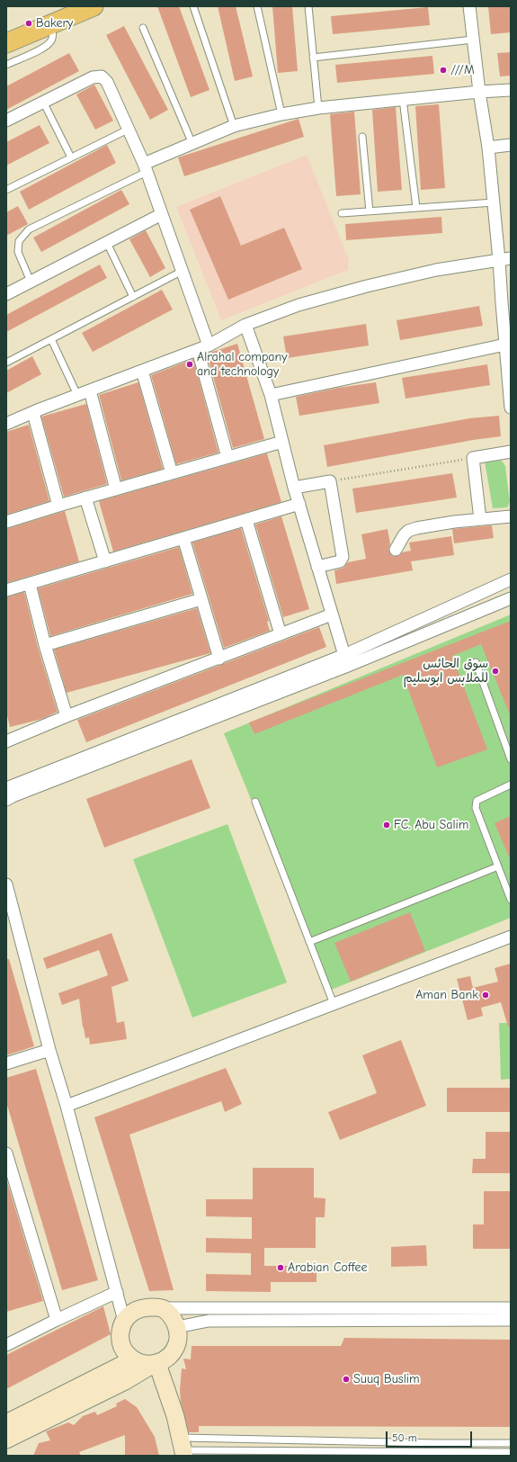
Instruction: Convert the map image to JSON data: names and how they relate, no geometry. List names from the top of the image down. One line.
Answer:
{"places":["Bakery","///M","Alrahal company and technology","سوق الحائس للملابس ابوسليم","FC. Abu Salim","Aman Bank","Arabian Coffee","Suuq Buslim"],"scale_bar":"50 m"}
